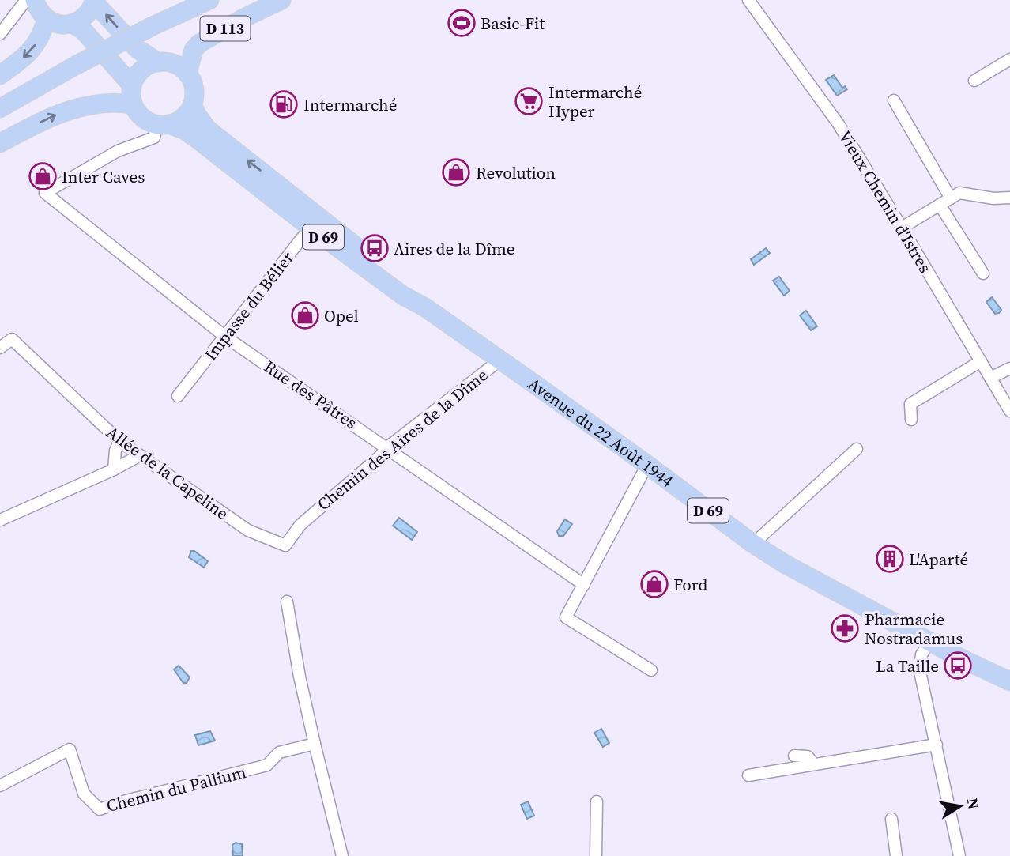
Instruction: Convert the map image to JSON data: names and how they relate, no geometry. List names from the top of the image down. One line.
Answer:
{"streets":{"main road":["D 113","D 69","Avenue du 22 Août 1944"],"street":["Vieux Chemin d'Istres","Impasse du Bélier","Rue des Pâtres","Chemin des Aires de la Dîme","Allée de la Capeline","Chemin du Pallium"]},"crossings":[["D 113","Rue des Pâtres"],["D 113","Avenue du 22 Août 1944"],["Impasse du Bélier","Rue des Pâtres"],["Impasse du Bélier","Avenue du 22 Août 1944"],["Rue des Pâtres","Avenue du 22 Août 1944"],["Rue des Pâtres","Chemin des Aires de la Dîme"],["Avenue du 22 Août 1944","Chemin des Aires de la Dîme"],["Chemin des Aires de la Dîme","Allée de la Capeline"]],"places":{"sports":["Basic-Fit"],"supermarket":["Intermarché Hyper"],"fuel station":["Intermarché"],"shop":["Revolution","Inter Caves","Opel","Ford"],"bus stop":["Aires de la Dîme","La Taille"],"building":["L'Aparté"],"pharmacy":["Pharmacie Nostradamus"]},"north":"right"}
